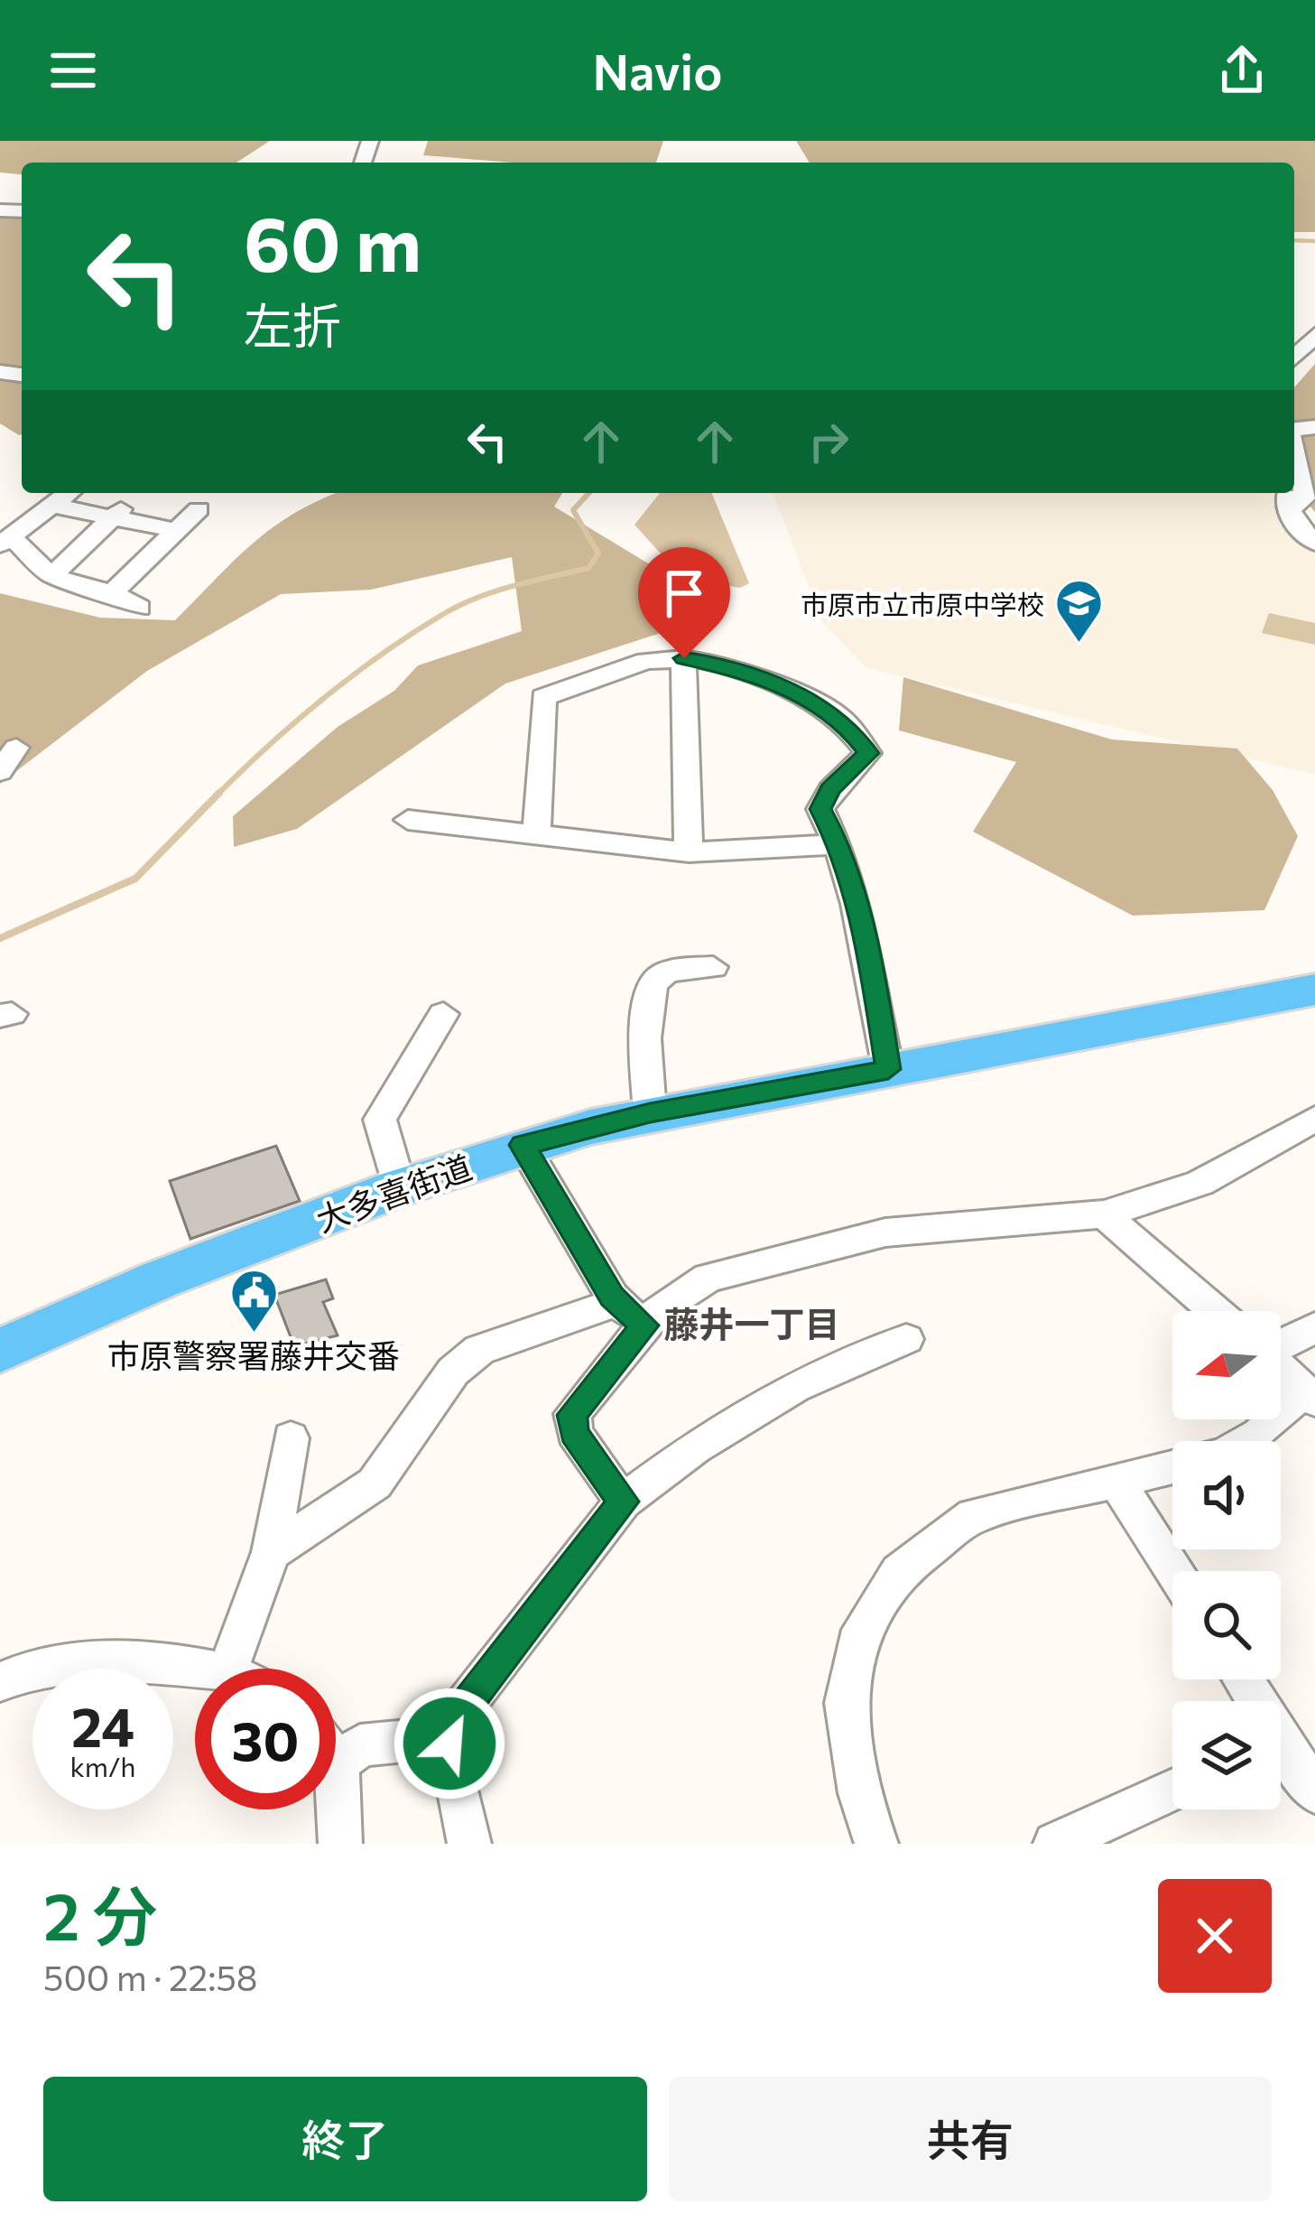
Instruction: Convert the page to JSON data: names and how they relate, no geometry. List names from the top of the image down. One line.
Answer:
{"streets":{"highway":["大多喜街道"]},"districts":["藤井一丁目"],"places":{"school or university":["市原市立市原中学校"],"public building":["市原警察署藤井交番"]},"north":"left","page":{"header":"Navio","turn":["60 m","左折"],"speed":"24 km/h","limit":"30","heading":["2 分","500 m · 22:58"],"buttons":["終了","共有"]}}
